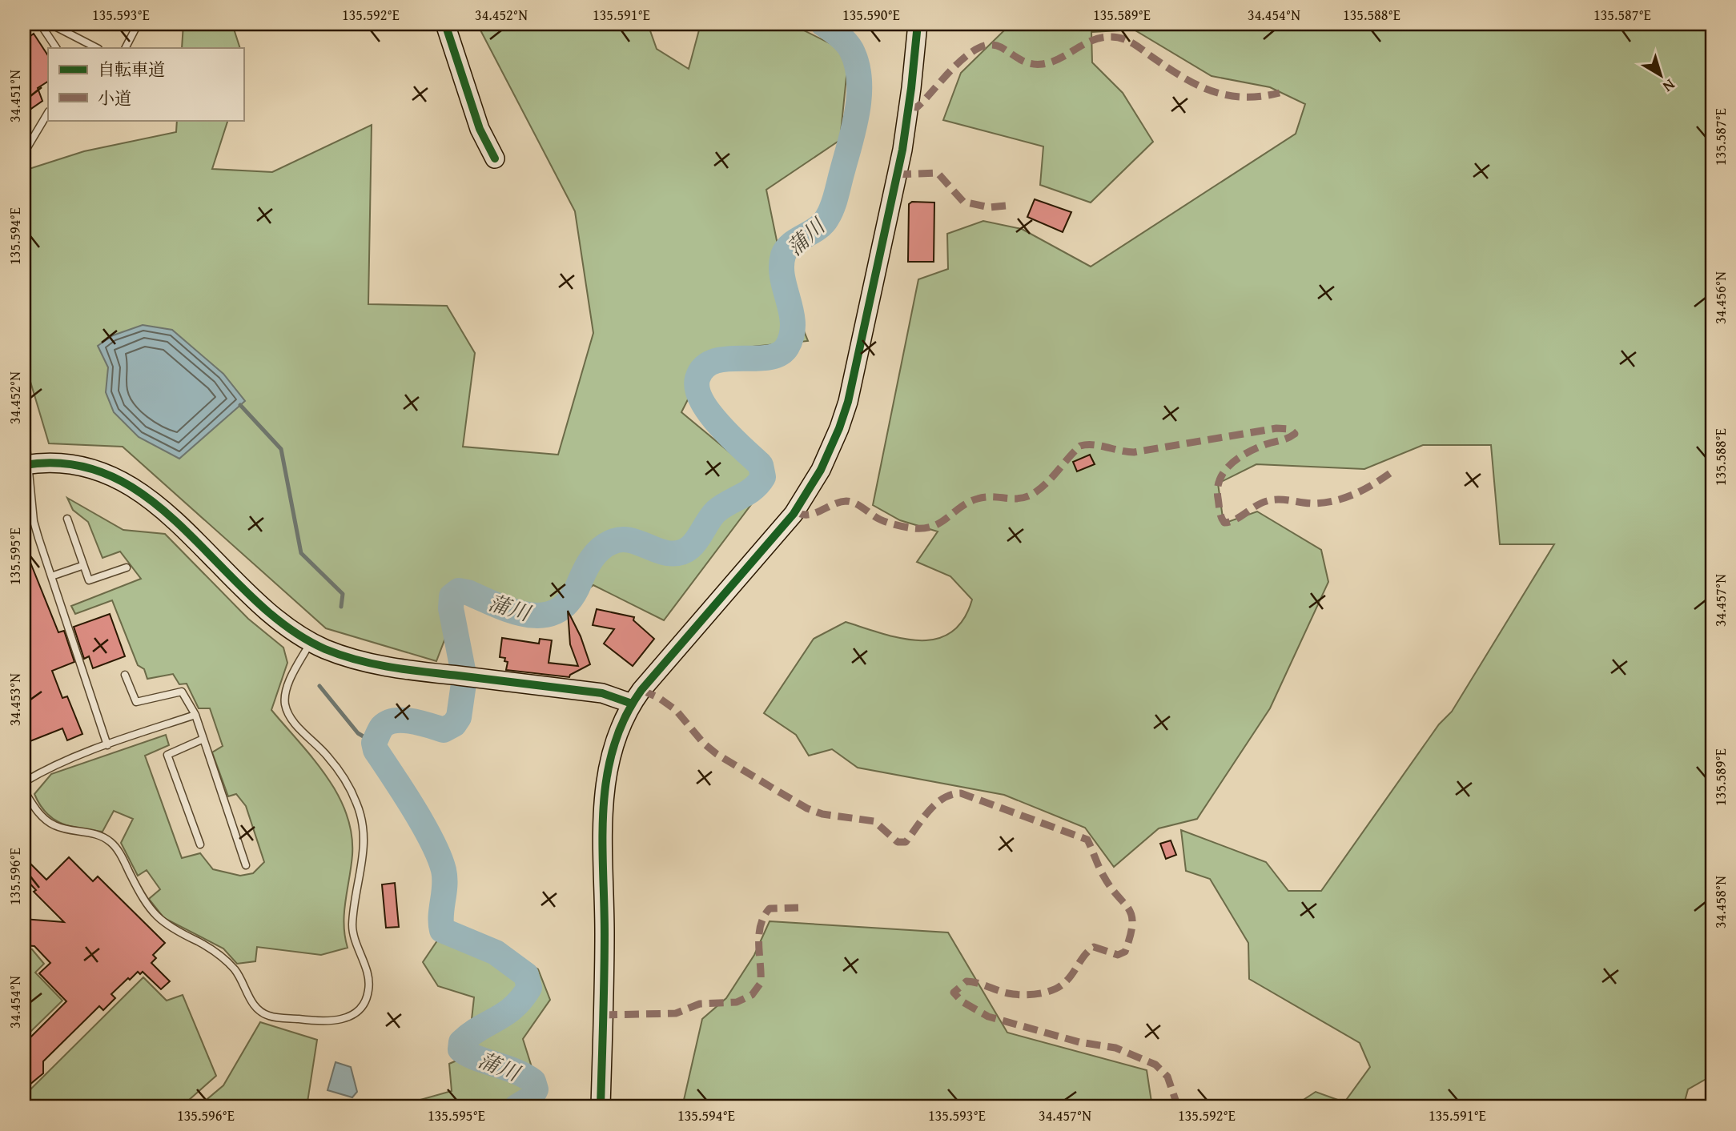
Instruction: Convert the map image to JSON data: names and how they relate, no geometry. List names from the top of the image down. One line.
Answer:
{"water":["蒲川"],"legend":["自転車道","小道"],"north":"bottom right","coordinates":["135.593°E","135.592°E","34.452°N","135.591°E","135.590°E","135.589°E","34.454°N","135.588°E","135.587°E","34.451°N","135.594°E","34.456°N","135.595°E","34.457°N","34.453°N","135.596°E","34.458°N"]}
